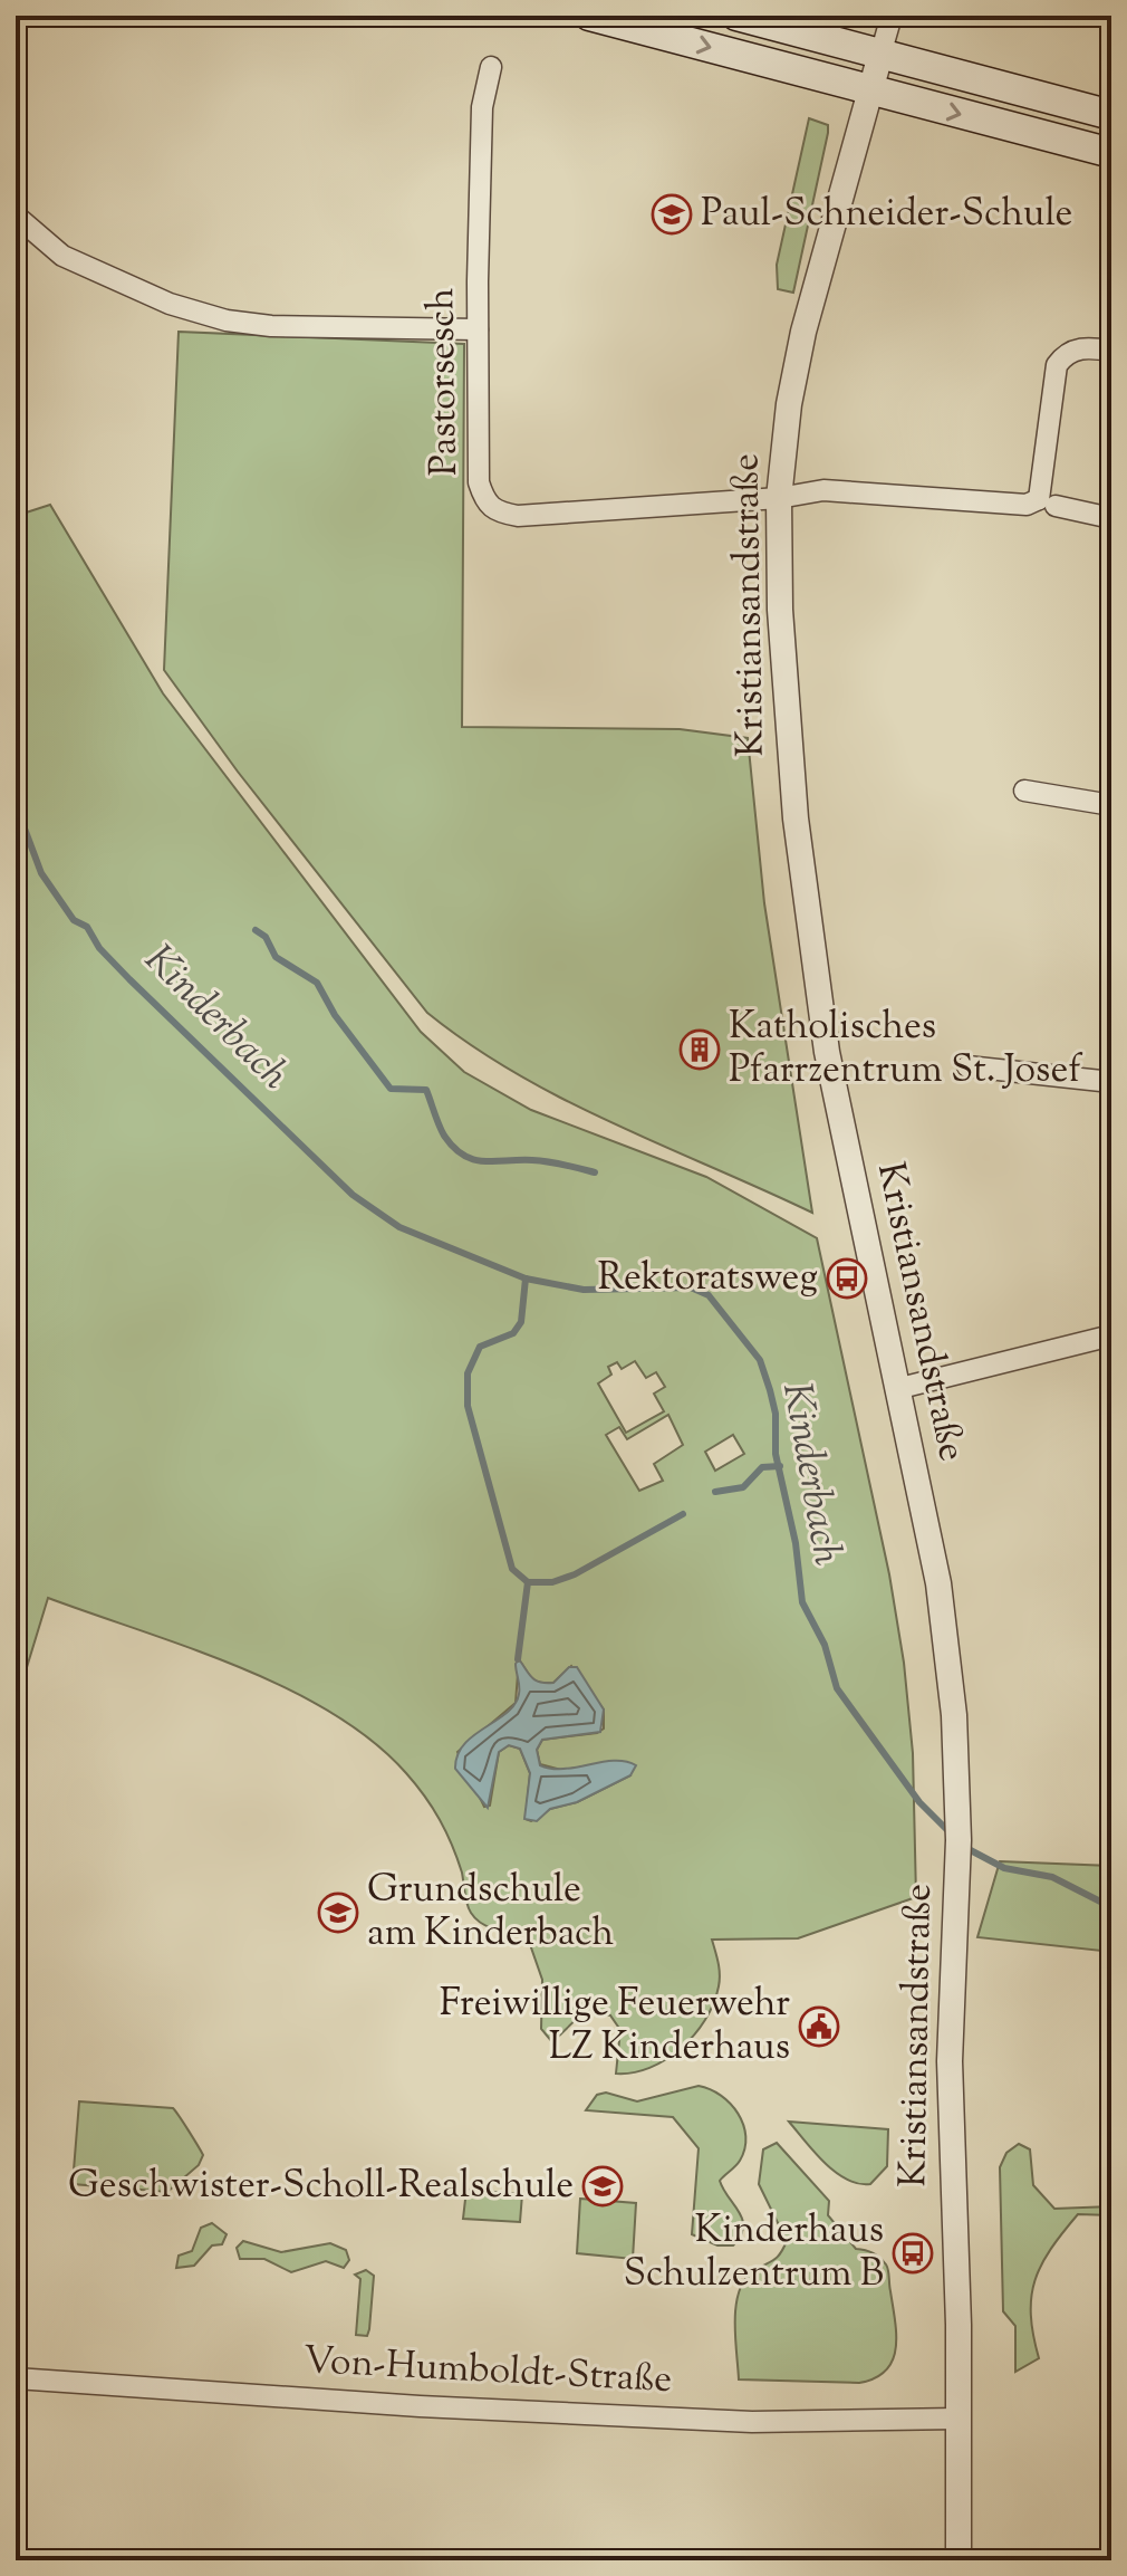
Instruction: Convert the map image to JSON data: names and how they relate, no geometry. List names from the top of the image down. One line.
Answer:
{"streets":{"street":["Pastorsesch","Kristiansandstraße","Von-Humboldt-Straße"]},"crossings":[["Pastorsesch","Kristiansandstraße"],["Kristiansandstraße","Von-Humboldt-Straße"]],"water":["Kinderbach"],"places":{"school or university":["Paul-Schneider-Schule","Grundschule am Kinderbach","Geschwister-Scholl-Realschule"],"building":["Katholisches Pfarrzentrum St. Josef"],"bus stop":["Rektoratsweg","Kinderhaus Schulzentrum B"],"public building":["Freiwillige Feuerwehr LZ Kinderhaus"]}}
